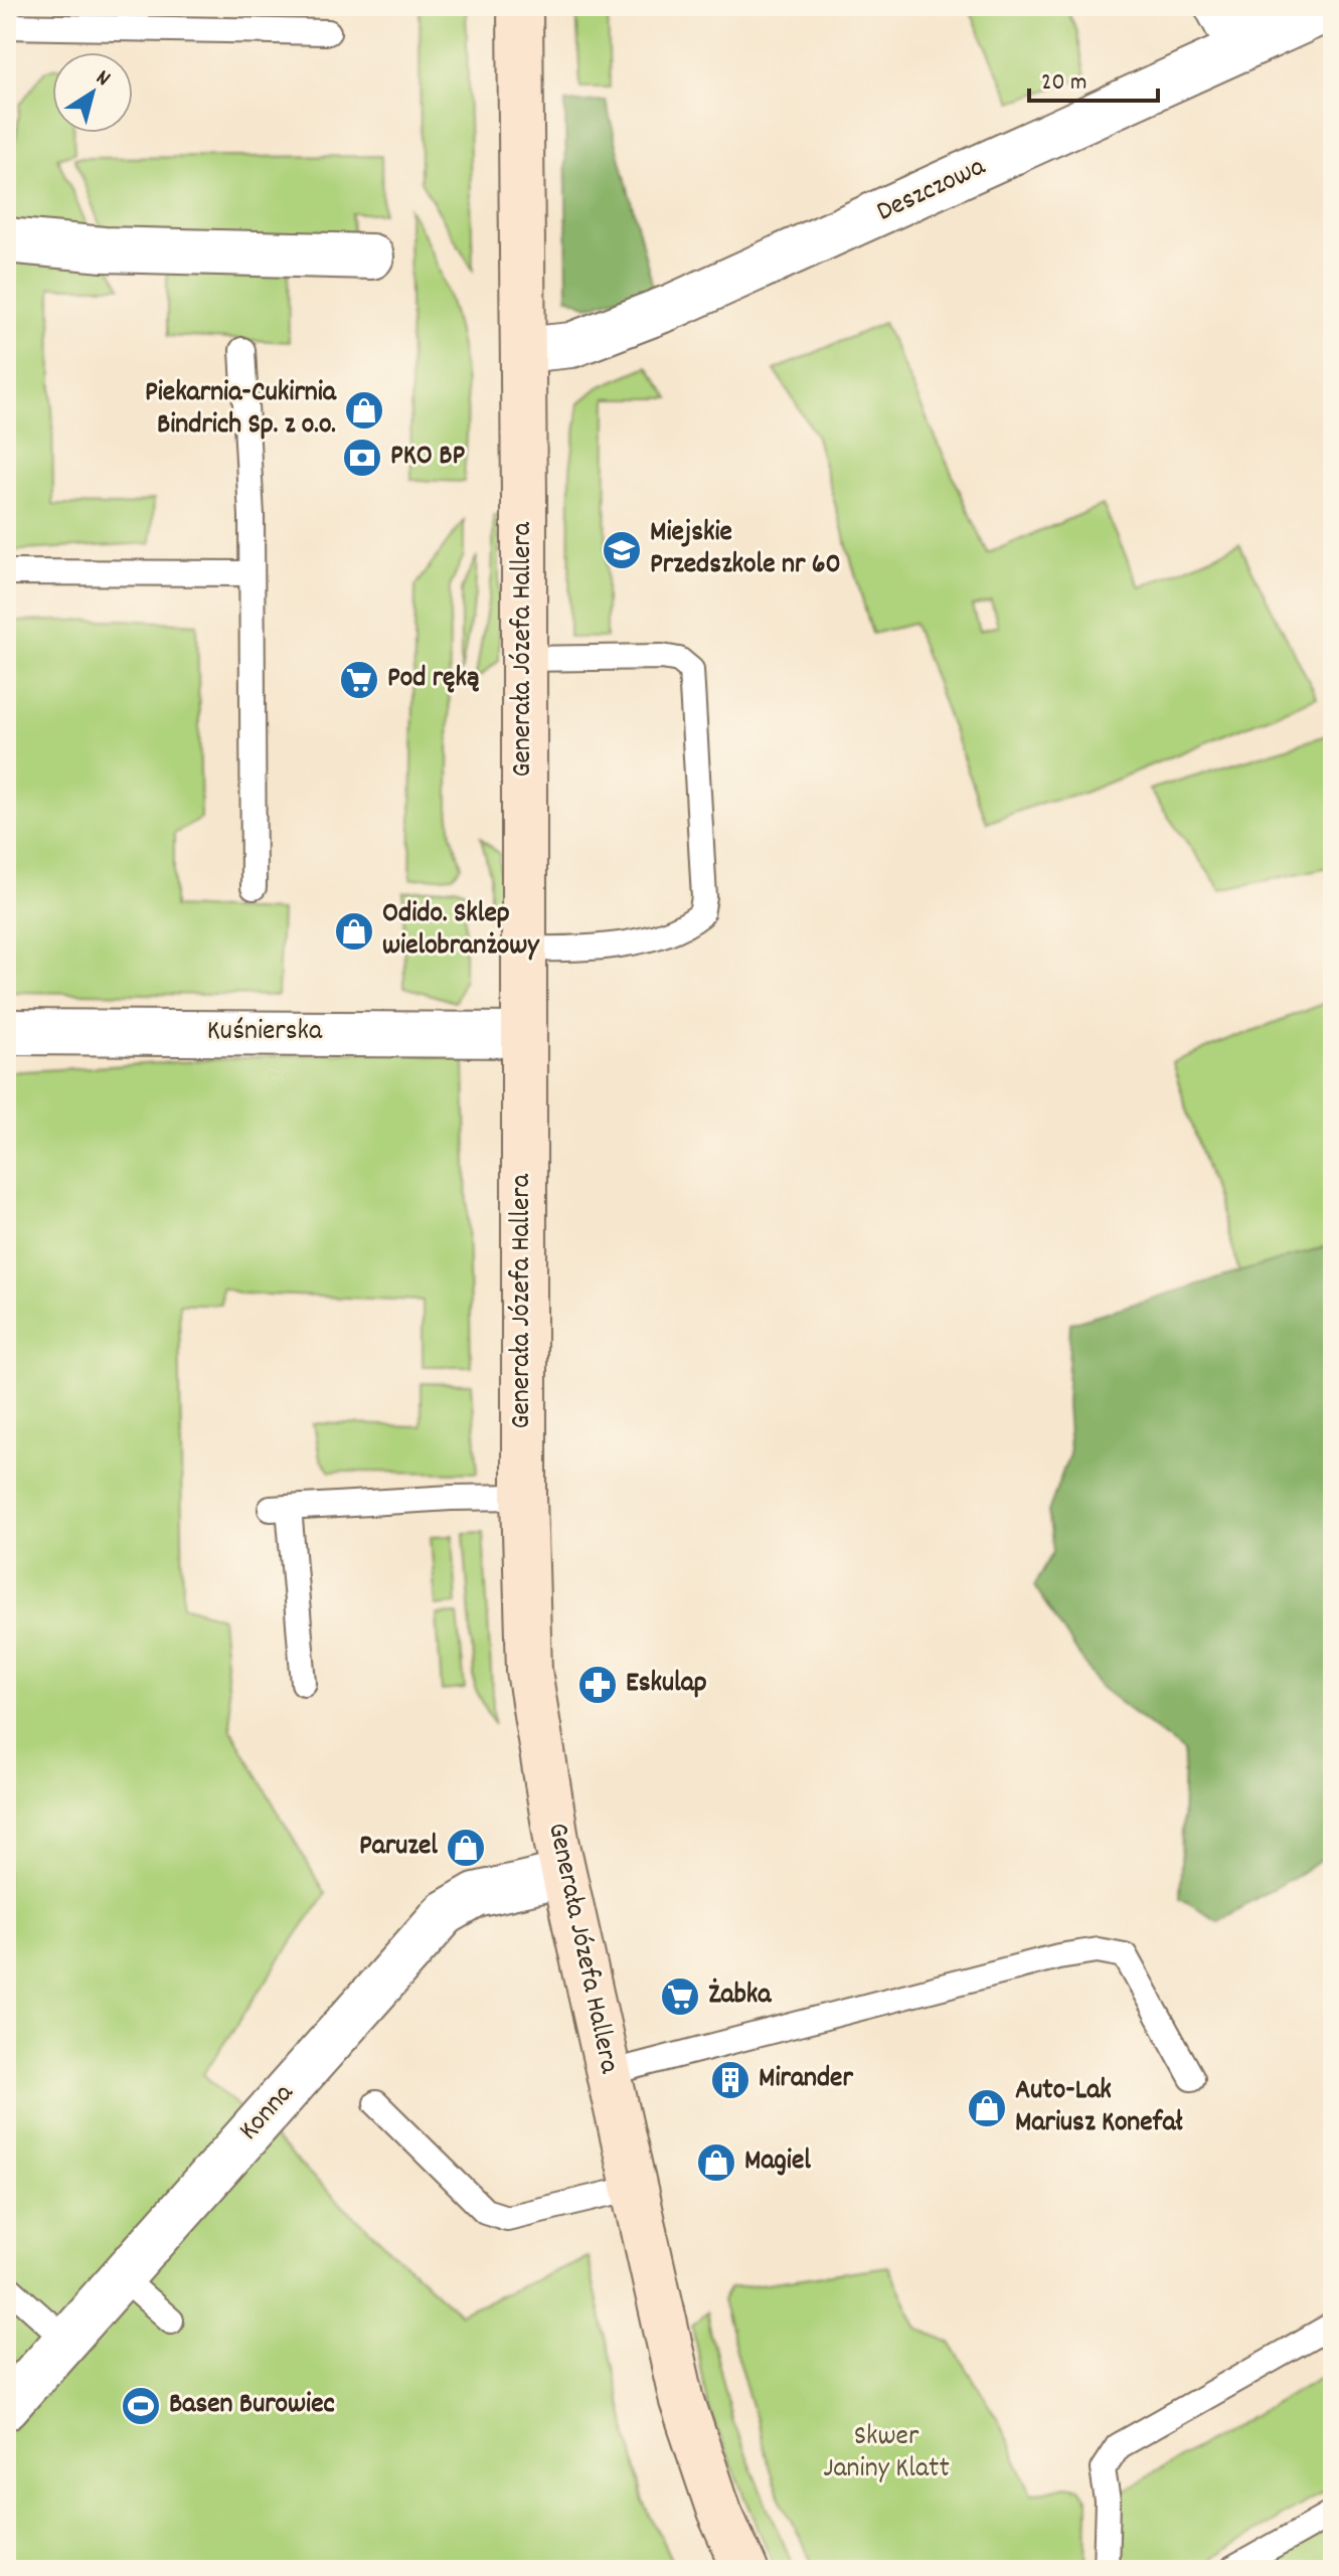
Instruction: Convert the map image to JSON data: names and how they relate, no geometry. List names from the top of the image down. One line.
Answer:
{"streets":{"street":["Deszczowa","Generała Józefa Hallera","Kuśnierska","Konna"]},"crossings":[["Deszczowa","Generała Józefa Hallera"],["Generała Józefa Hallera","Kuśnierska"],["Generała Józefa Hallera","Konna"]],"parks":["Skwer Janiny Klatt"],"places":{"shop":["Piekarnia-Cukirnia Bindrich Sp. z o.o.","Odido. Sklep wielobranżowy","Paruzel","Auto-Lak Mariusz Konefał","Magiel"],"bank":["PKO BP"],"school or university":["Miejskie Przedszkole nr 60"],"supermarket":["Pod ręką","Żabka"],"pharmacy":["Eskulap"],"building":["Mirander"],"sports":["Basen Burowiec"]},"scale_bar":"20 m","north":"top right"}
